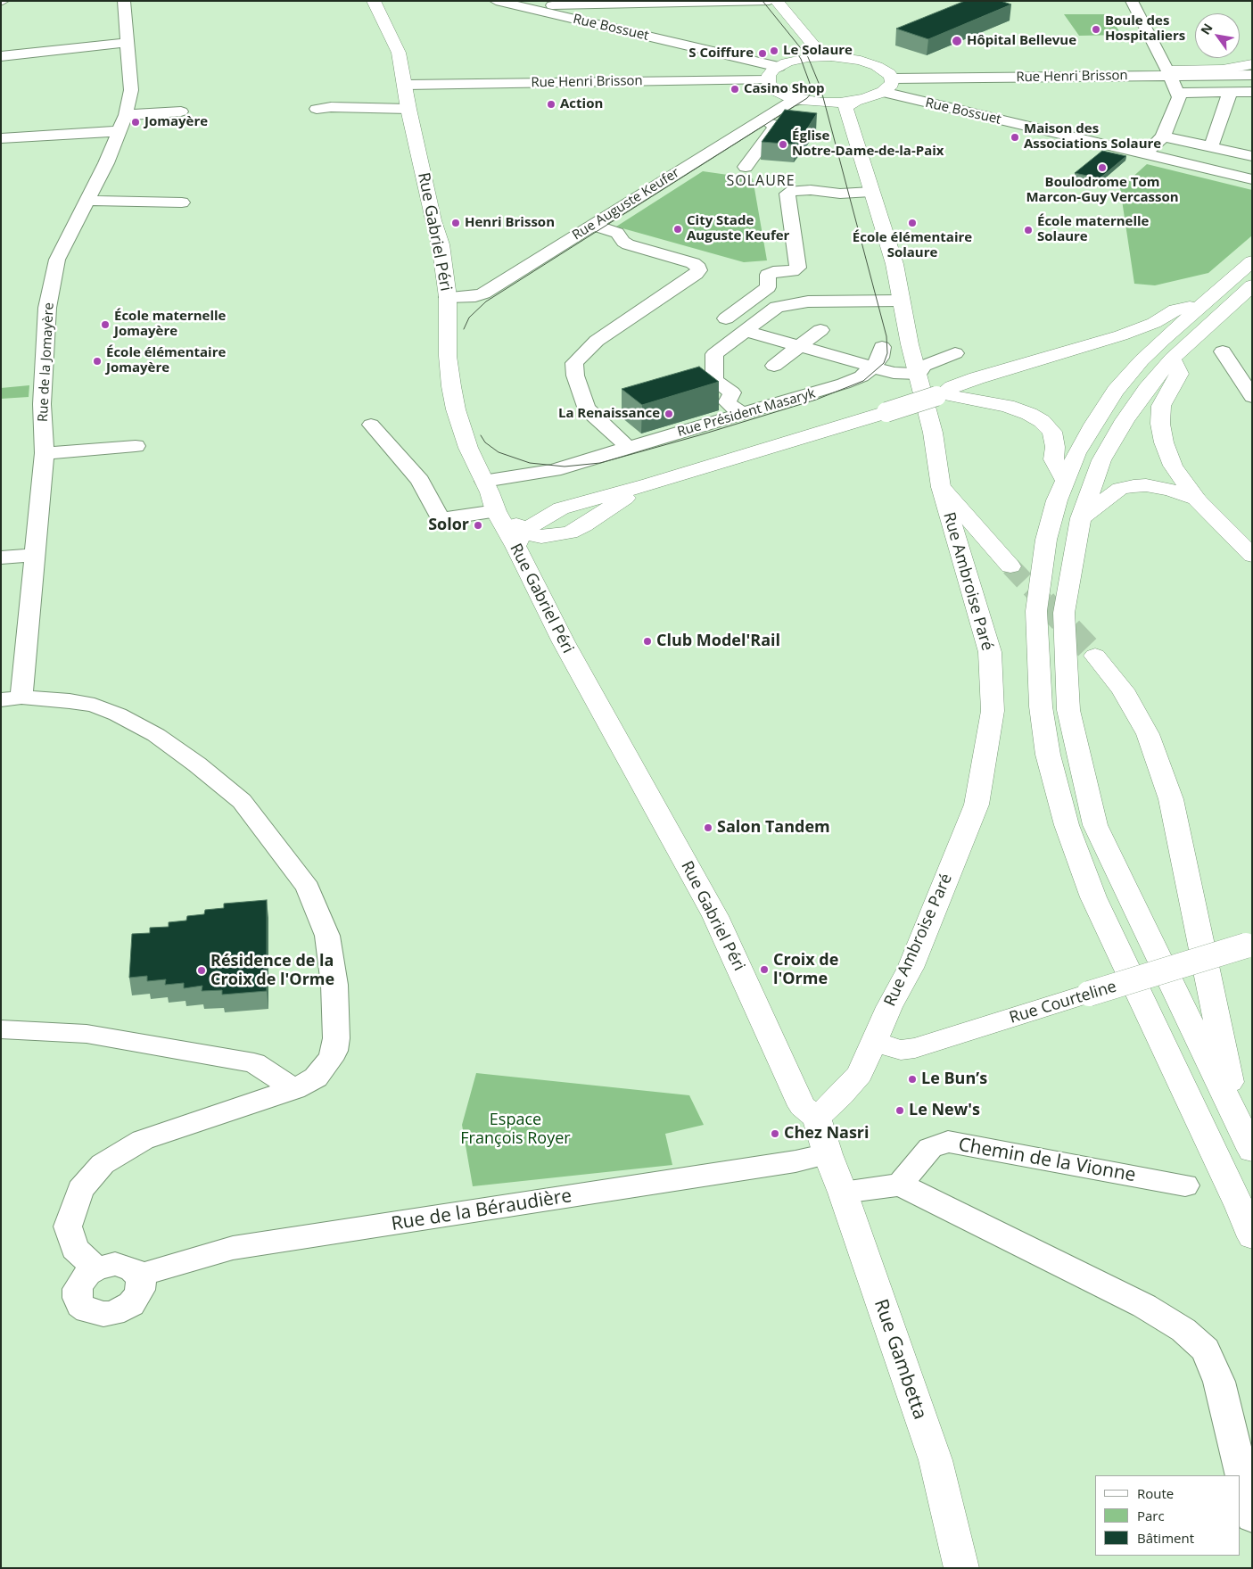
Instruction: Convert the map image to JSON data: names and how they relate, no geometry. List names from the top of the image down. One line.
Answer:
{"streets":{"main road":["Rue Gabriel Péri","Rue Ambroise Paré","Rue Courteline","Rue Gambetta"],"street":["Rue Bossuet","Rue Henri Brisson","Rue Auguste Keufer","Rue de la Jomayère","Rue Président Masaryk","Chemin de la Vionne","Rue de la Béraudière"]},"crossings":[["Rue Henri Brisson","Rue Gabriel Péri"],["Rue Auguste Keufer","Rue Gabriel Péri"],["Rue Gabriel Péri","Rue Président Masaryk"],["Rue Gabriel Péri","Rue Ambroise Paré"],["Rue Ambroise Paré","Rue Courteline"],["Rue de la Béraudière","Rue Gambetta"]],"districts":["SOLAURE"],"parks":["Espace François Royer"],"places":["Boule des Hospitaliers","Hôpital Bellevue","Le Solaure","S Coiffure","Casino Shop","Action","Jomayère","Maison des Associations Solaure","Église Notre-Dame-de-la-Paix","Boulodrome Tom Marcon-Guy Vercasson","Henri Brisson","École élémentaire Solaure","City Stade Auguste Keufer","École maternelle Solaure","École maternelle Jomayère","École élémentaire Jomayère","La Renaissance","Solor","Club Model'Rail","Salon Tandem","Croix de l'Orme","Résidence de la Croix de l'Orme","Le Bun’s","Le New's","Chez Nasri"],"legend":["Route","Parc","Bâtiment"],"north":"top left"}
